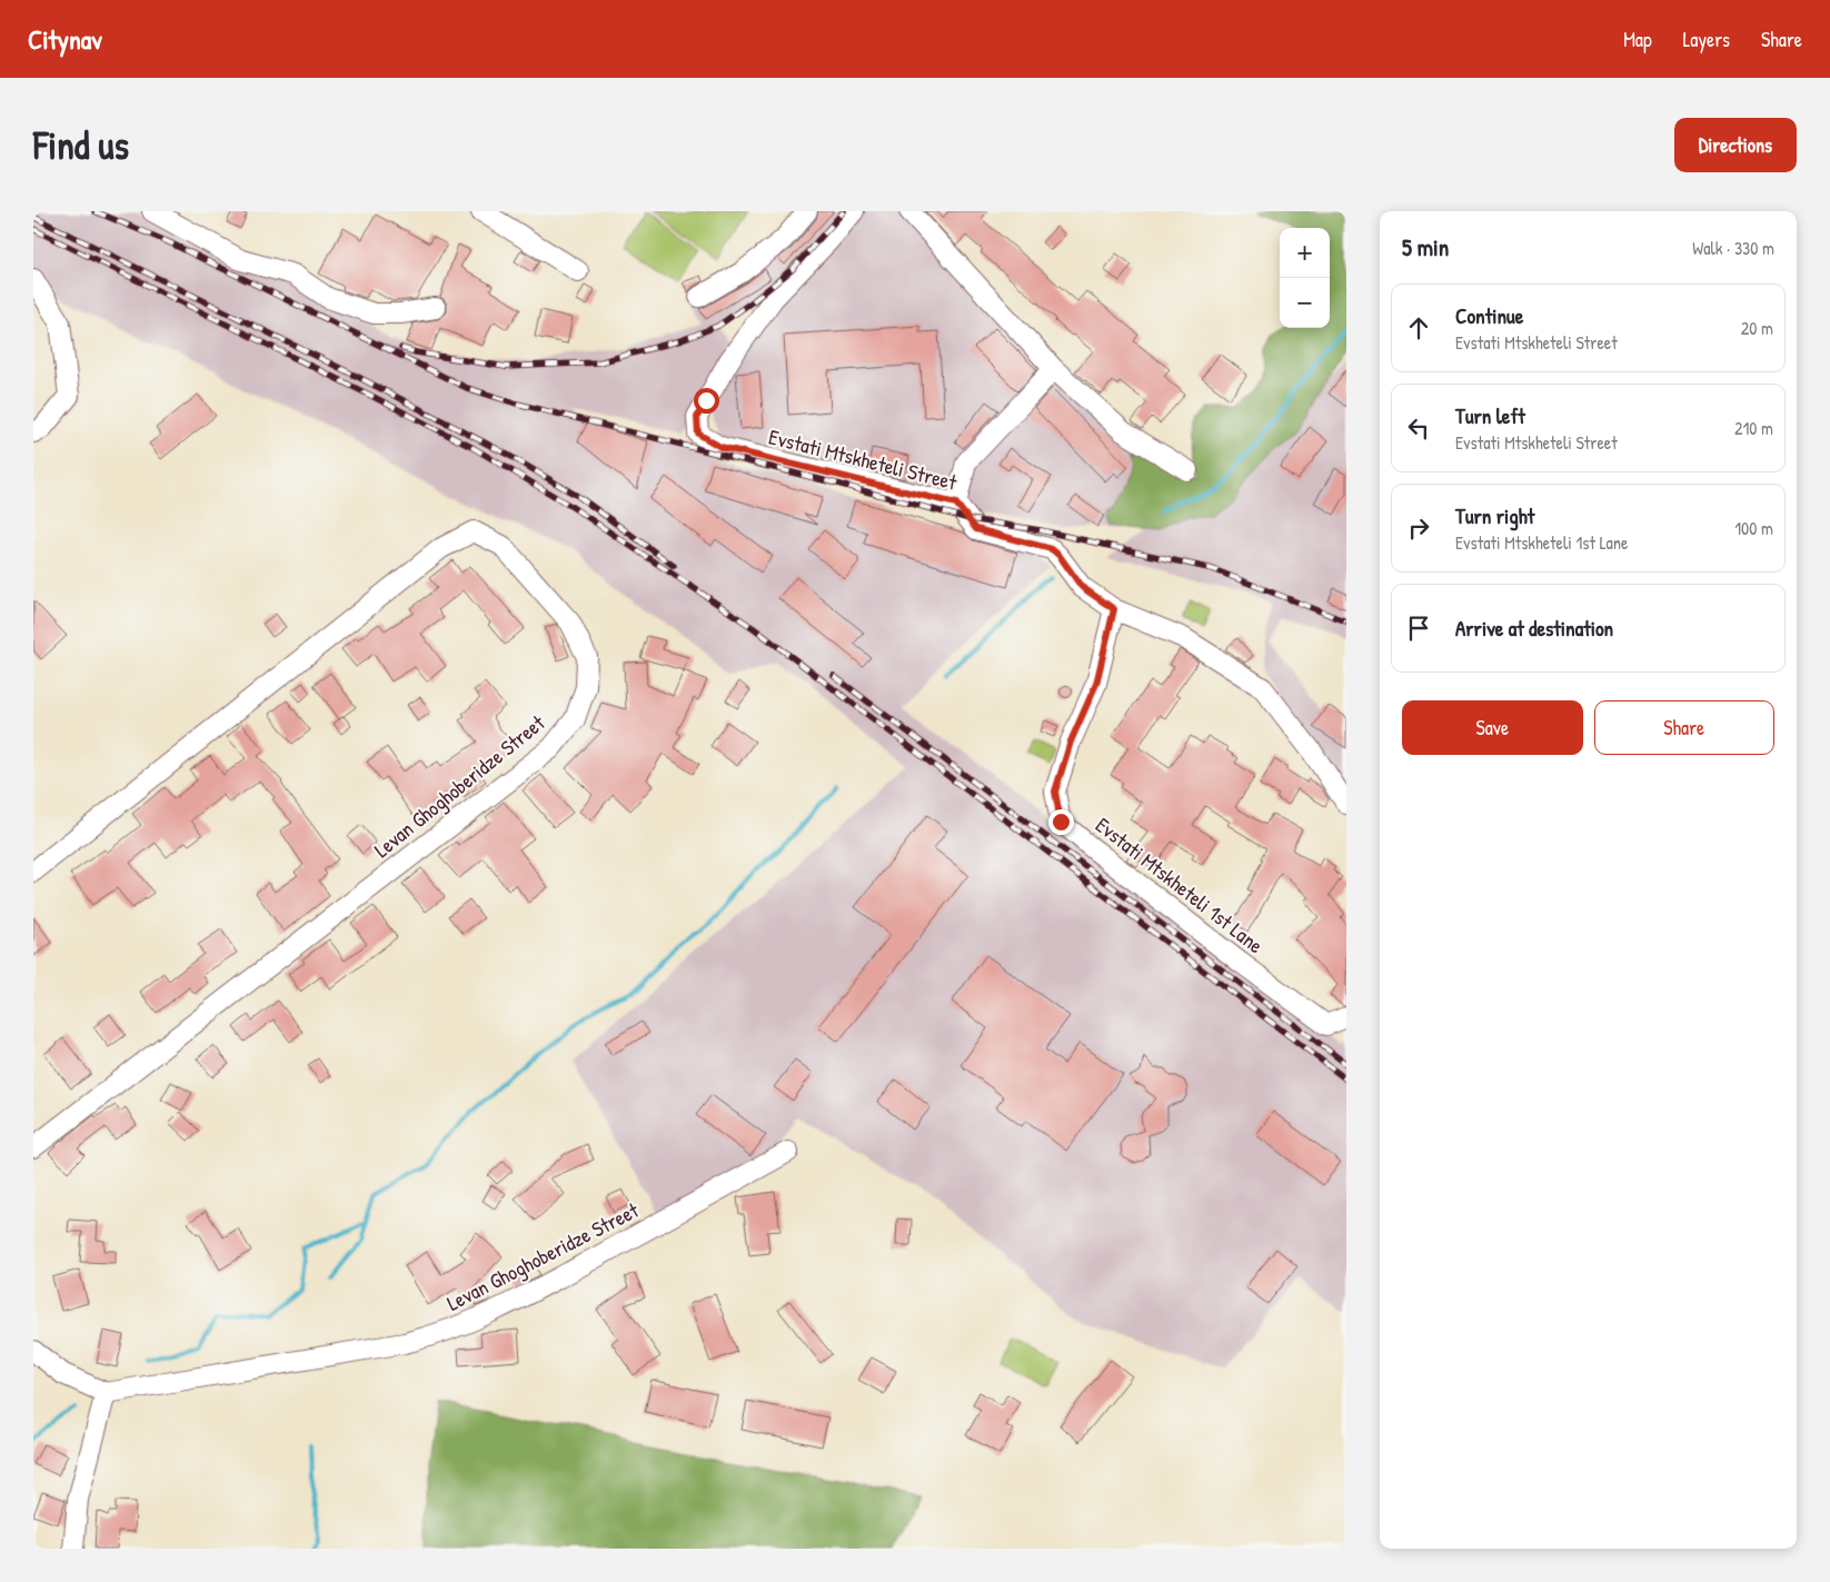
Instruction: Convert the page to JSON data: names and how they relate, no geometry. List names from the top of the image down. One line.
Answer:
{"streets":{"street":["Evstati Mtskheteli Street","Levan Ghoghoberidze Street","Evstati Mtskheteli 1st Lane"]},"crossings":[["Evstati Mtskheteli Street","Evstati Mtskheteli 1st Lane"]],"page":{"header":"Citynav","nav":["Map","Layers","Share"],"buttons":["Directions",["Save","Share"]],"title":"Find us","heading":["5 min","Walk · 330 m"],"map_buttons":["+","−"],"list":[["Continue","Evstati Mtskheteli Street","20 m"],["Turn left","Evstati Mtskheteli Street","210 m"],["Turn right","Evstati Mtskheteli 1st Lane","100 m"],"Arrive at destination"]}}
